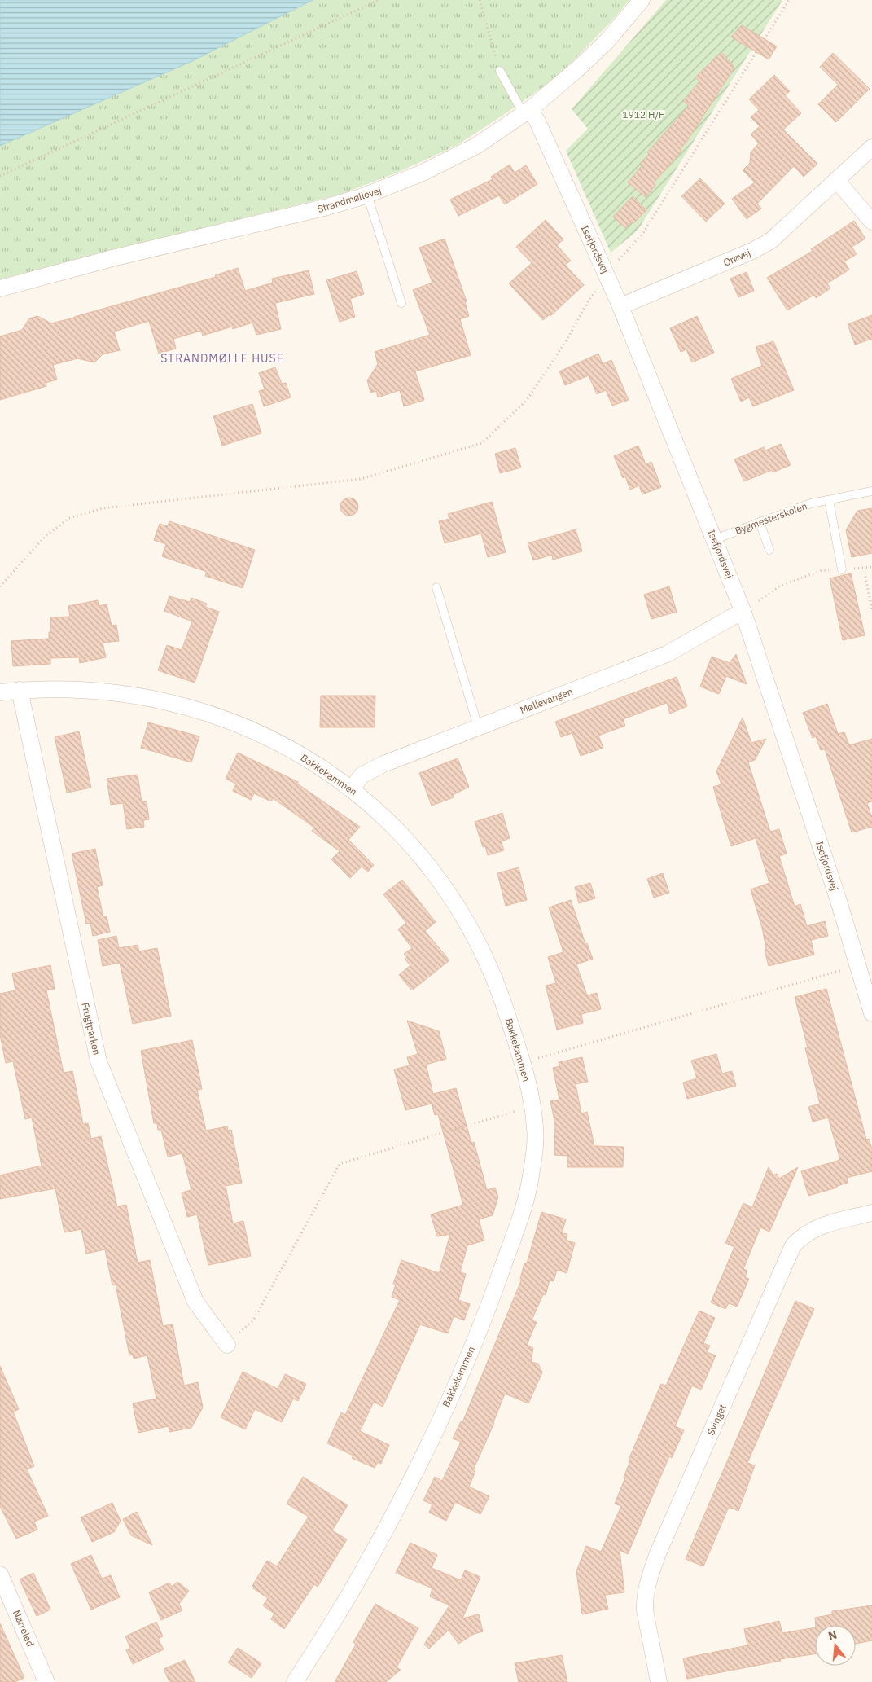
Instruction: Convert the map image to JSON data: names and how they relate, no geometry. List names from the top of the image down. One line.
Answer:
{"streets":{"street":["Strandmøllevej","Isefjordsvej","Orøvej","Møllevangen","Bakkekammen","Frugtparken","Svinget","Nørreled"],"lane":["Bygmesterskolen"]},"crossings":[["Strandmøllevej","Isefjordsvej"],["Isefjordsvej","Orøvej"],["Isefjordsvej","Bygmesterskolen"],["Isefjordsvej","Møllevangen"],["Møllevangen","Bakkekammen"],["Bakkekammen","Frugtparken"]],"districts":["STRANDMØLLE HUSE"],"parks":["1912 H/F"],"north":"top"}
